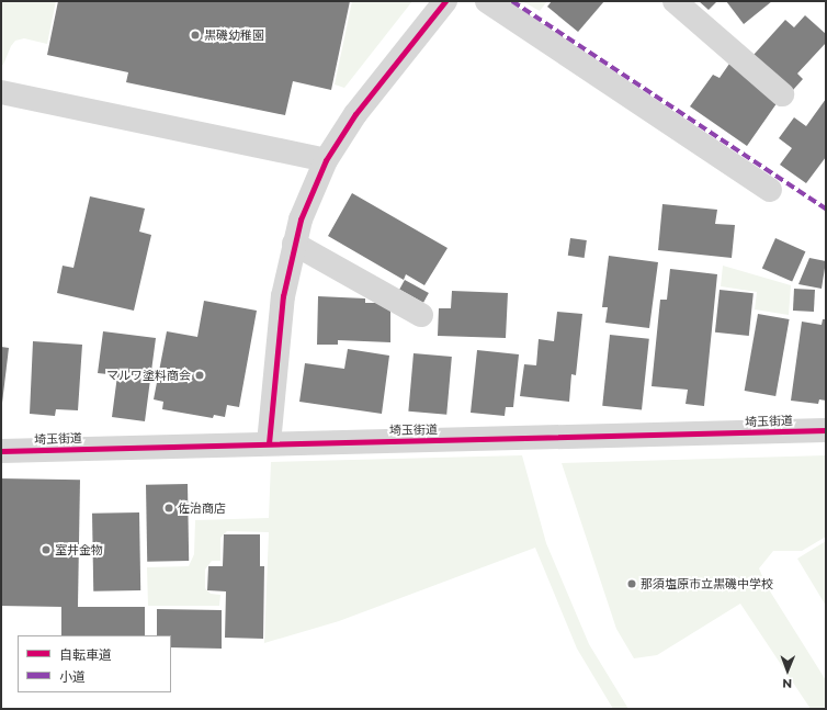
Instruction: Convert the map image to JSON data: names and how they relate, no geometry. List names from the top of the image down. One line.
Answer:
{"streets":{"street":["埼玉街道"]},"places":["黒磯幼稚園","マルワ塗料商会","佐治商店","室井金物","那須塩原市立黒磯中学校"],"legend":["自転車道","小道"],"north":"bottom"}
